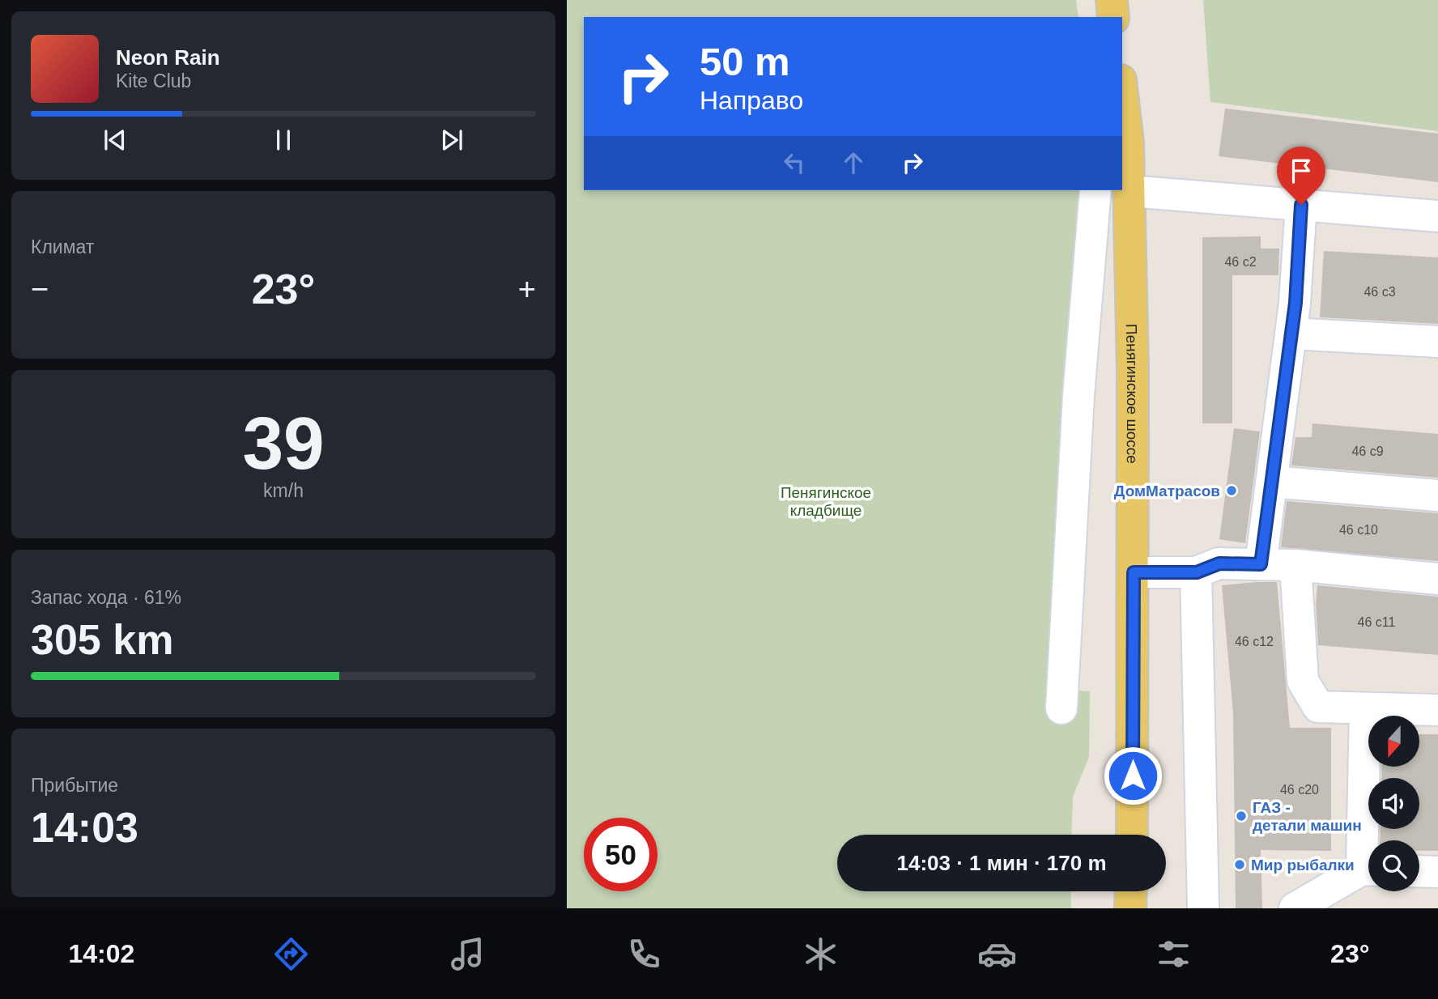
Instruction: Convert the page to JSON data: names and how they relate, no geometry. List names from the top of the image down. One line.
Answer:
{"streets":{"main road":["Пенягинское шоссе"]},"parks":["Пенягинское кладбище"],"places":["ДомМатрасов","ГАЗ - детали машин","Мир рыбалки"],"house_numbers":["46 с2","46 с3","46 с9","46 с10","46 с11","46 с12","46 с20"],"north":"bottom","page":{"turn":["50 m","Направо"],"song":["Neon Rain","Kite Club"],"tile":["Климат",["39","km/h"],["Запас хода · 61%","305 km"],["Прибытие","14:03"]],"heat":["−","23°","+"],"limit":"50","trip":"14:03 · 1 мин · 170 m","tabs":["14:02","23°"]}}
